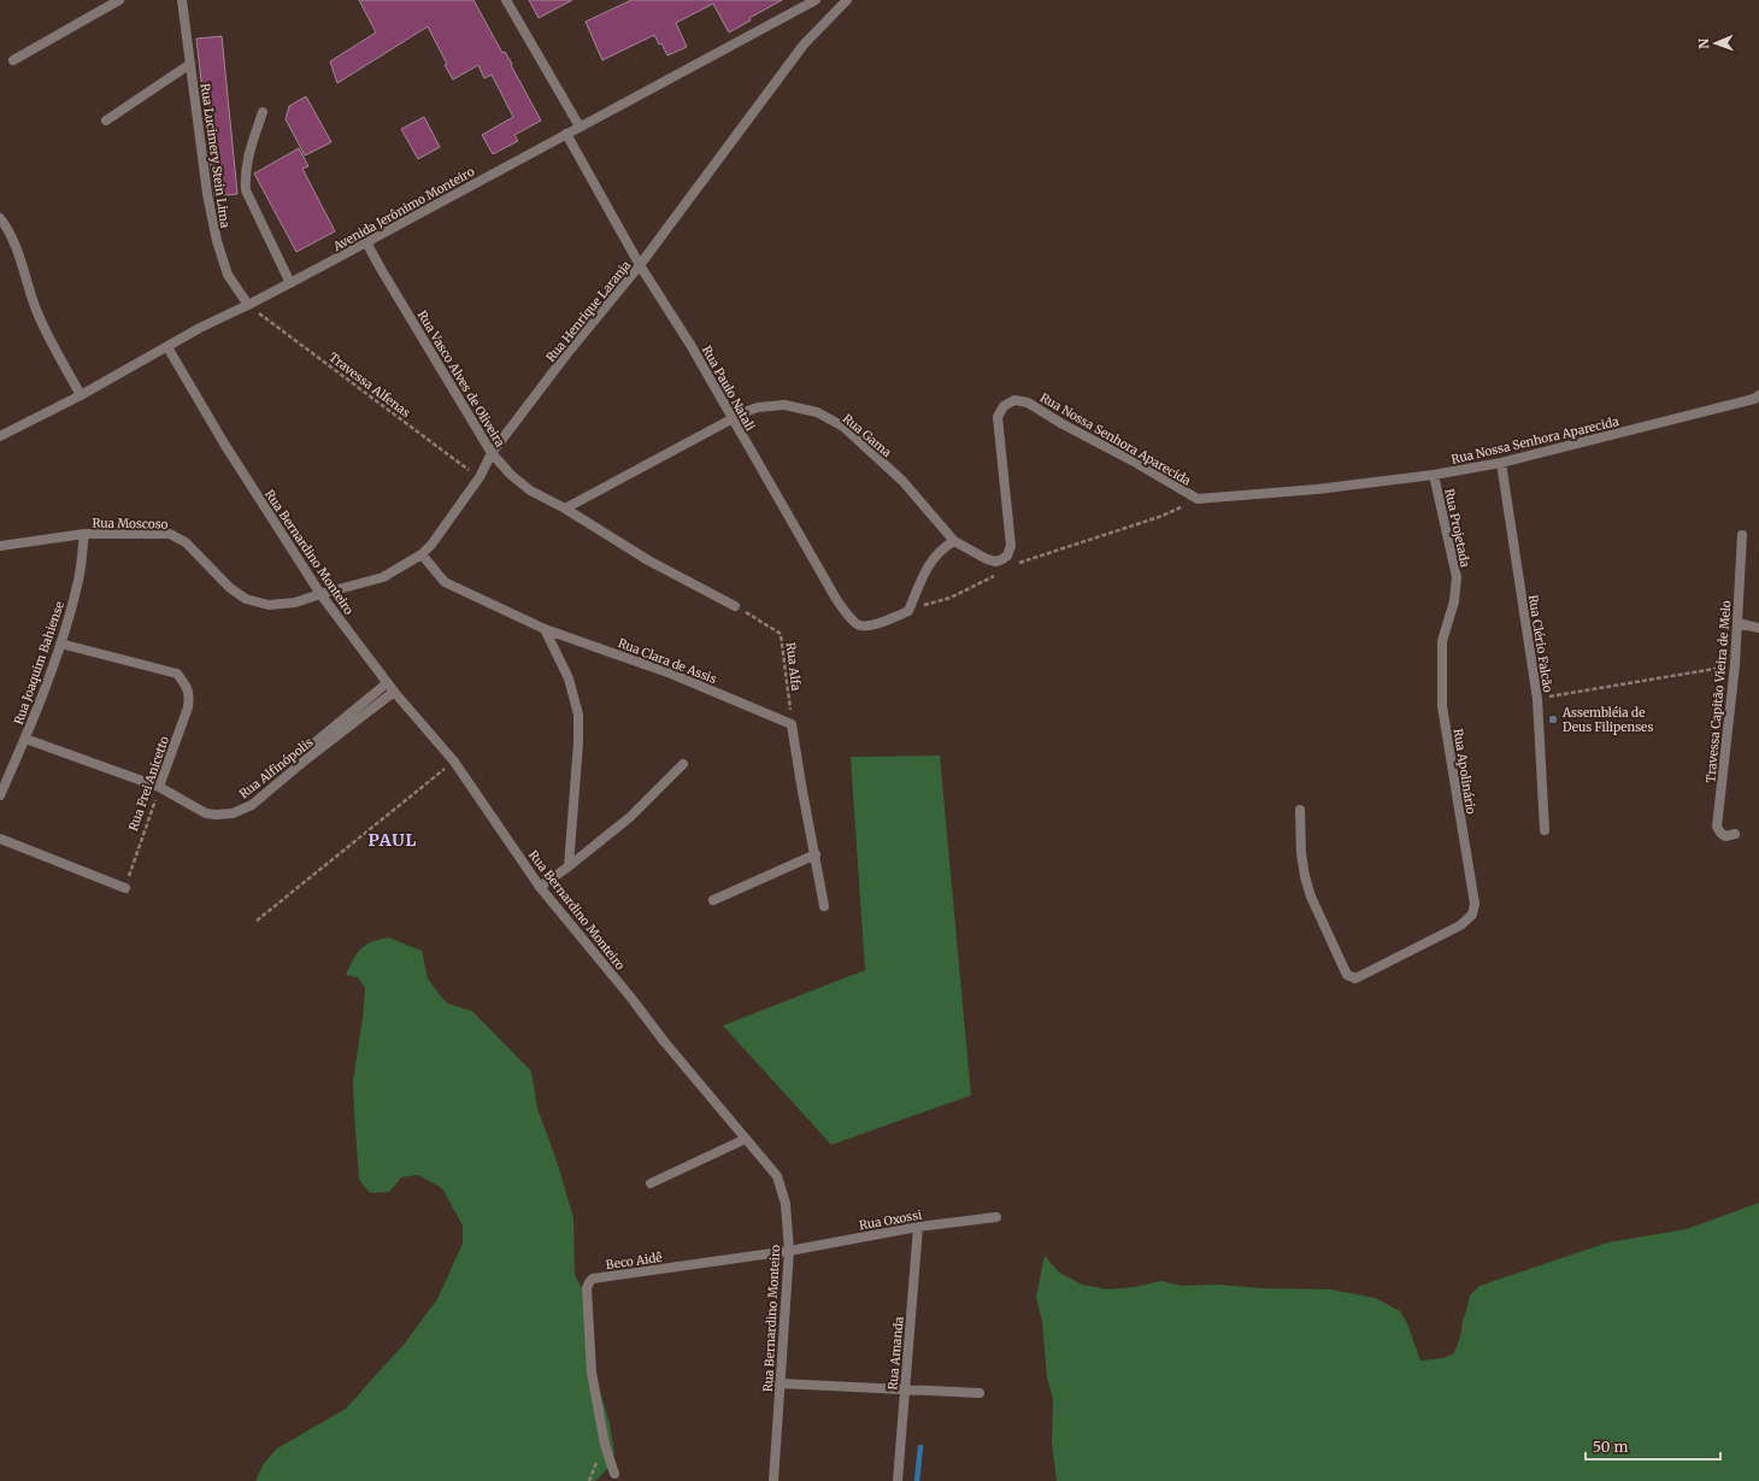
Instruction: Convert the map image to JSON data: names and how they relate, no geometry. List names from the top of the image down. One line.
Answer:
{"streets":{"street":["Rua Lucimery Stein Lima","Avenida Jerônimo Monteiro","Rua Henrique Laranja","Rua Vasco Alves de Oliveira","Rua Paulo Natali","Rua Gama","Rua Nossa Senhora Aparecida","Rua Moscoso","Rua Projetada","Rua Bernardino Monteiro","Rua Clério Falcão","Rua Clara de Assis","Rua Joaquim Bahiense","Travessa Capitão Vieira de Melo","Rua Alfinópolis","Rua Apolinário","Rua Frei Anicetto","Rua Oxossi","Beco Aidê","Rua Amanda"],"path":["Travessa Alfenas","Rua Alfa"]},"crossings":[["Rua Lucimery Stein Lima","Avenida Jerônimo Monteiro"],["Rua Lucimery Stein Lima","Travessa Alfenas"],["Avenida Jerônimo Monteiro","Rua Vasco Alves de Oliveira"],["Avenida Jerônimo Monteiro","Travessa Alfenas"],["Avenida Jerônimo Monteiro","Rua Paulo Natali"],["Avenida Jerônimo Monteiro","Rua Bernardino Monteiro"],["Rua Henrique Laranja","Rua Vasco Alves de Oliveira"],["Rua Henrique Laranja","Travessa Alfenas"],["Rua Henrique Laranja","Rua Paulo Natali"],["Rua Henrique Laranja","Rua Moscoso"],["Rua Henrique Laranja","Rua Bernardino Monteiro"],["Rua Henrique Laranja","Rua Clara de Assis"],["Rua Vasco Alves de Oliveira","Rua Gama"],["Rua Vasco Alves de Oliveira","Rua Alfa"],["Rua Paulo Natali","Rua Gama"],["Rua Gama","Rua Nossa Senhora Aparecida"],["Rua Nossa Senhora Aparecida","Rua Projetada"],["Rua Nossa Senhora Aparecida","Rua Clério Falcão"],["Rua Moscoso","Rua Bernardino Monteiro"],["Rua Moscoso","Rua Joaquim Bahiense"],["Rua Projetada","Rua Apolinário"],["Rua Bernardino Monteiro","Rua Alfinópolis"],["Rua Bernardino Monteiro","Rua Oxossi"],["Rua Bernardino Monteiro","Beco Aidê"],["Rua Clara de Assis","Rua Alfa"],["Rua Joaquim Bahiense","Rua Alfinópolis"],["Rua Joaquim Bahiense","Rua Frei Anicetto"],["Rua Alfinópolis","Rua Frei Anicetto"],["Rua Oxossi","Beco Aidê"],["Rua Oxossi","Rua Amanda"]],"districts":["PAUL"],"places":["Assembléia de Deus Filipenses"],"scale_bar":"50 m","north":"left"}
